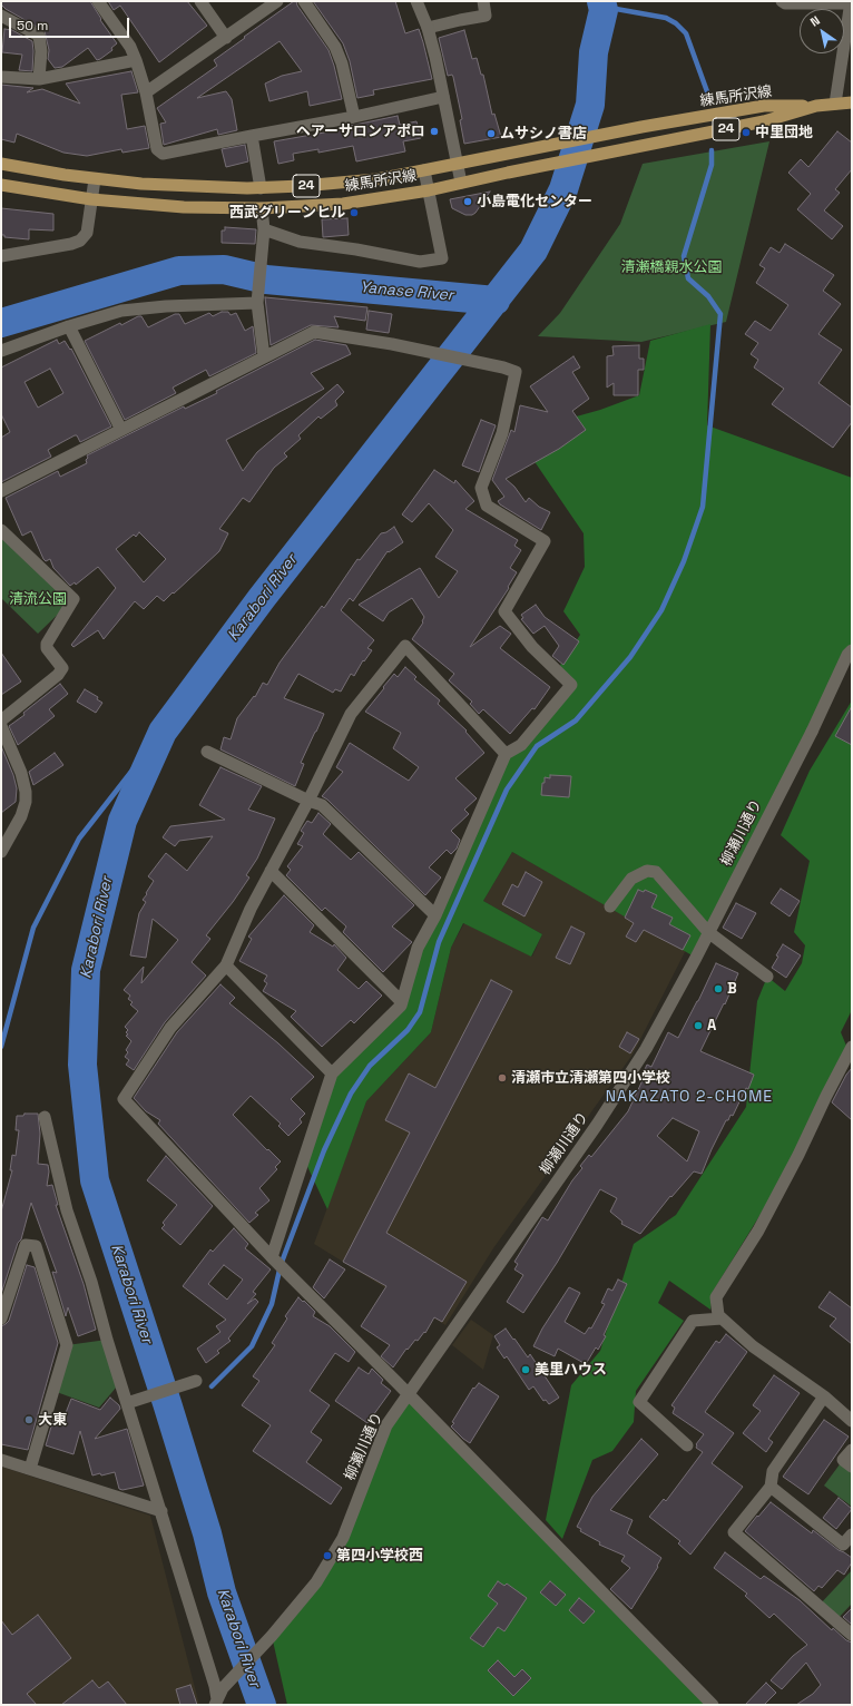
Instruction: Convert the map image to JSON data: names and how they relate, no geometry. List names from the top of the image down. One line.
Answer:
{"streets":{"main road":["練馬所沢線","24"],"street":["柳瀬川通り"]},"crossings":[["練馬所沢線","24"]],"districts":["NAKAZATO 2-CHOME"],"water":["Yanase River","Karabori River"],"parks":["清瀬橋親水公園","清流公園"],"places":["ヘアーサロンアポロ","中里団地","ムサシノ書店","小島電化センター","西武グリーンヒル","B","A","清瀬市立清瀬第四小学校","美里ハウス","大東","第四小学校西"],"scale_bar":"50 m","north":"top left"}
